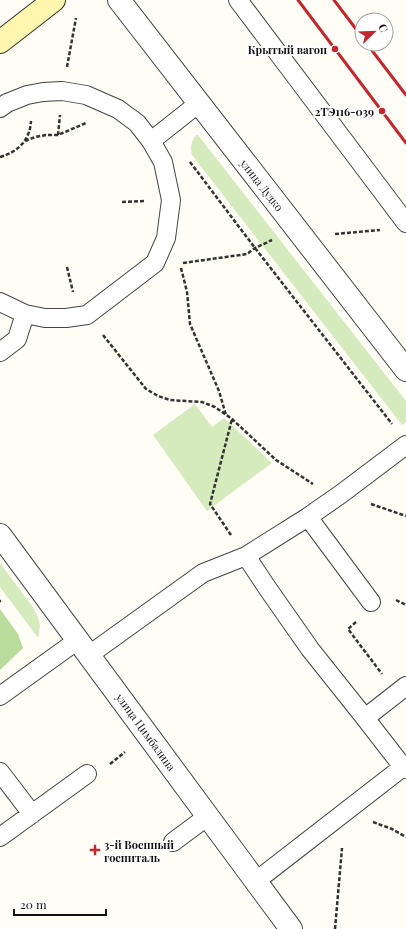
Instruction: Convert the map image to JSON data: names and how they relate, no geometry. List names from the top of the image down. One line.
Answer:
{"streets":{"street":["улица Дудко","улица Цимбалина"]},"places":{"other":["Крытый вагон","2ТЭ116-039"],"health":["3-й Военный госпиталь"]},"scale_bar":"20 m","north":"top right"}
